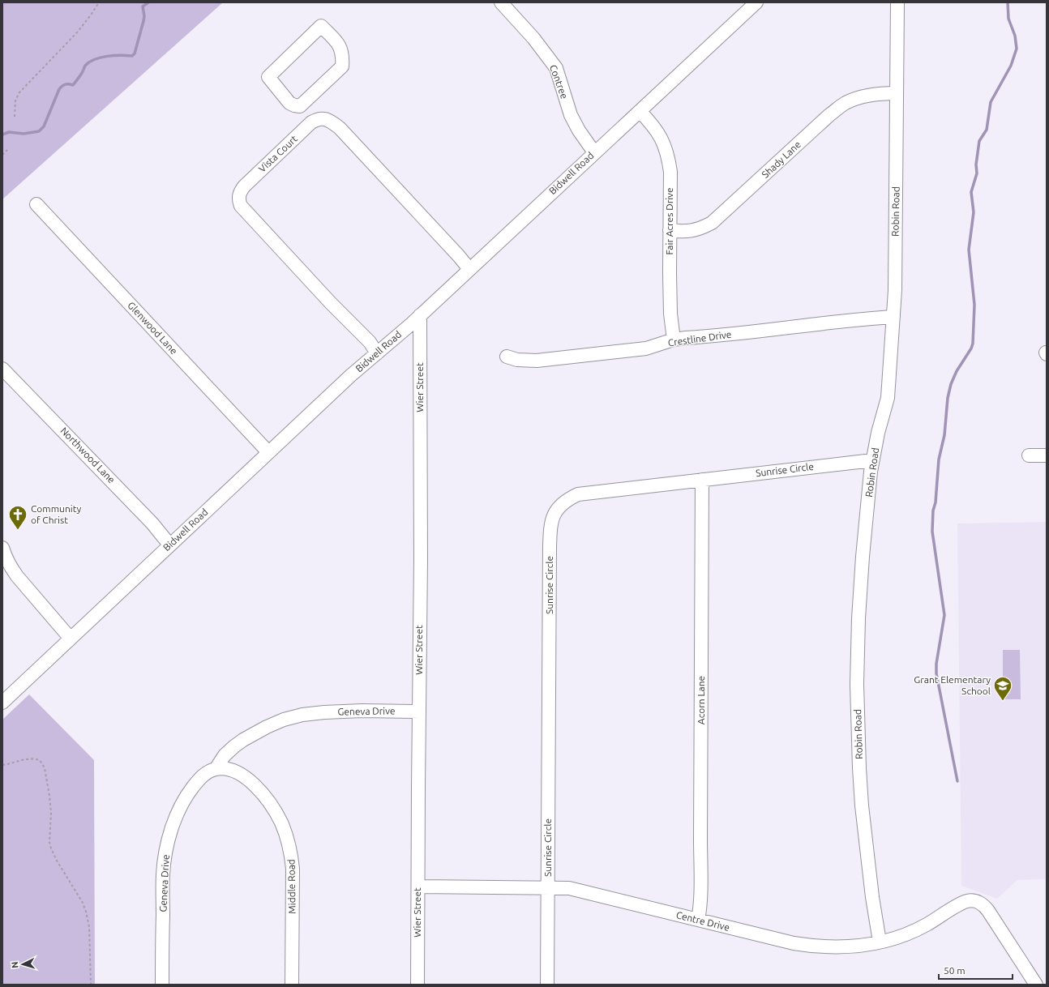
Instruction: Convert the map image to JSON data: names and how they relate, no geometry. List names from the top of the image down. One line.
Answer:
{"streets":{"street":["Contree","Vista Court","Shady Lane","Bidwell Road","Robin Road","Fair Acres Drive","Glenwood Lane","Crestline Drive","Wier Street","Northwood Lane","Sunrise Circle","Acorn Lane","Geneva Drive","Middle Road","Centre Drive"]},"crossings":[["Contree","Bidwell Road"],["Vista Court","Bidwell Road"],["Shady Lane","Robin Road"],["Shady Lane","Fair Acres Drive"],["Bidwell Road","Fair Acres Drive"],["Bidwell Road","Glenwood Lane"],["Bidwell Road","Wier Street"],["Bidwell Road","Northwood Lane"],["Robin Road","Crestline Drive"],["Robin Road","Sunrise Circle"],["Robin Road","Centre Drive"],["Fair Acres Drive","Crestline Drive"],["Wier Street","Geneva Drive"],["Wier Street","Centre Drive"],["Sunrise Circle","Acorn Lane"],["Sunrise Circle","Centre Drive"],["Acorn Lane","Centre Drive"],["Geneva Drive","Middle Road"]],"places":{"church":["Community of Christ"],"school or university":["Grant Elementary School"]},"scale_bar":"50 m","north":"left"}
